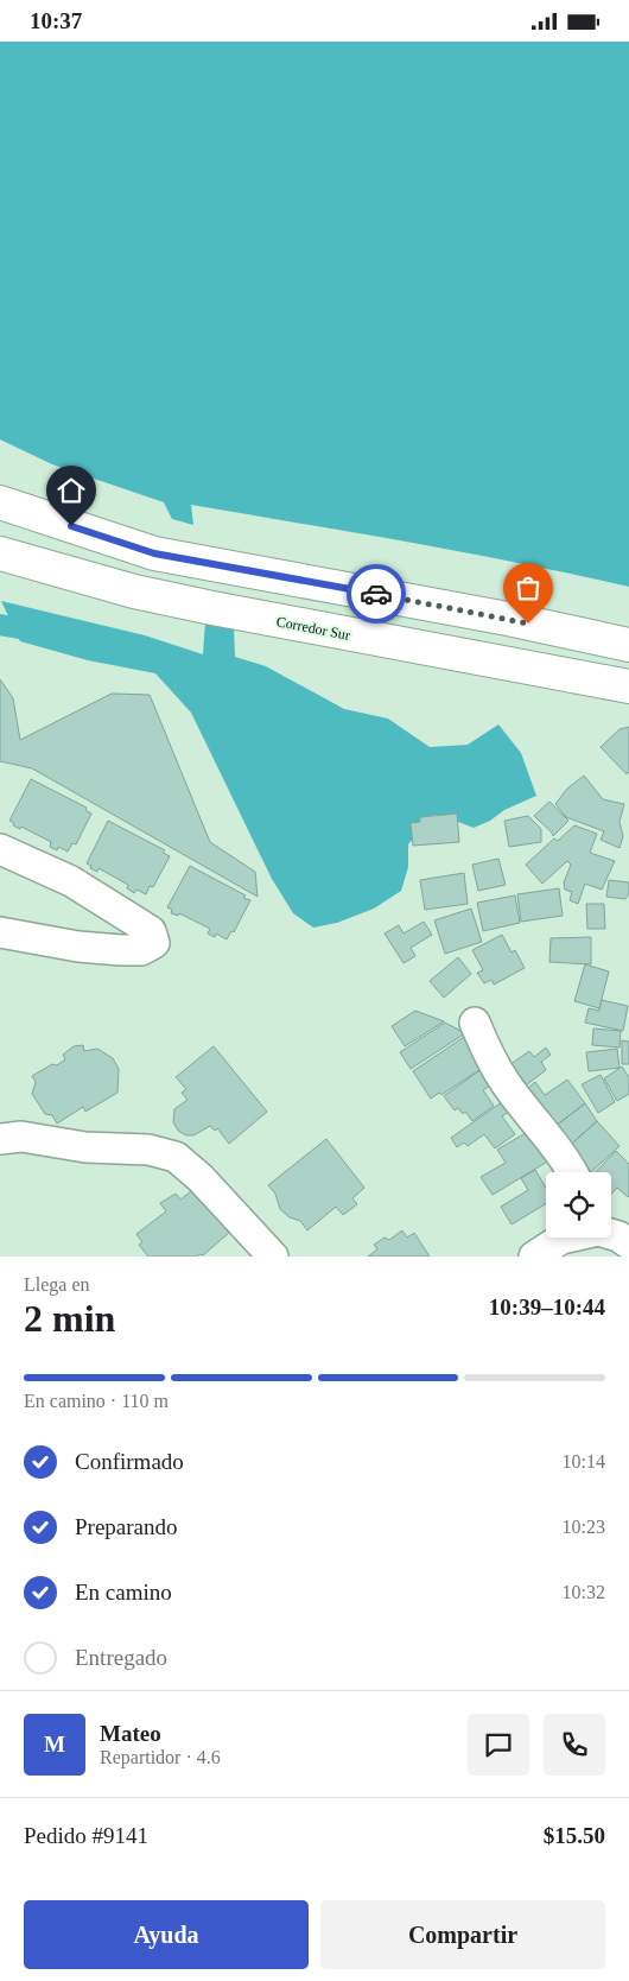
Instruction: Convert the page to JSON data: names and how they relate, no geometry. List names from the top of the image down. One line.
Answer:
{"streets":{"highway":["Corredor Sur"]},"page":{"status":"10:37","heading":["2 min","Llega en","10:39–10:44"],"panel":["Mateo","Repartidor · 4.6","Pedido #9141","$15.50"],"bar":"En camino · 110 m","list":[["Confirmado","10:14"],["Preparando","10:23"],["En camino","10:32"],"Entregado"],"round":"M","buttons":["Ayuda","Compartir"]}}
